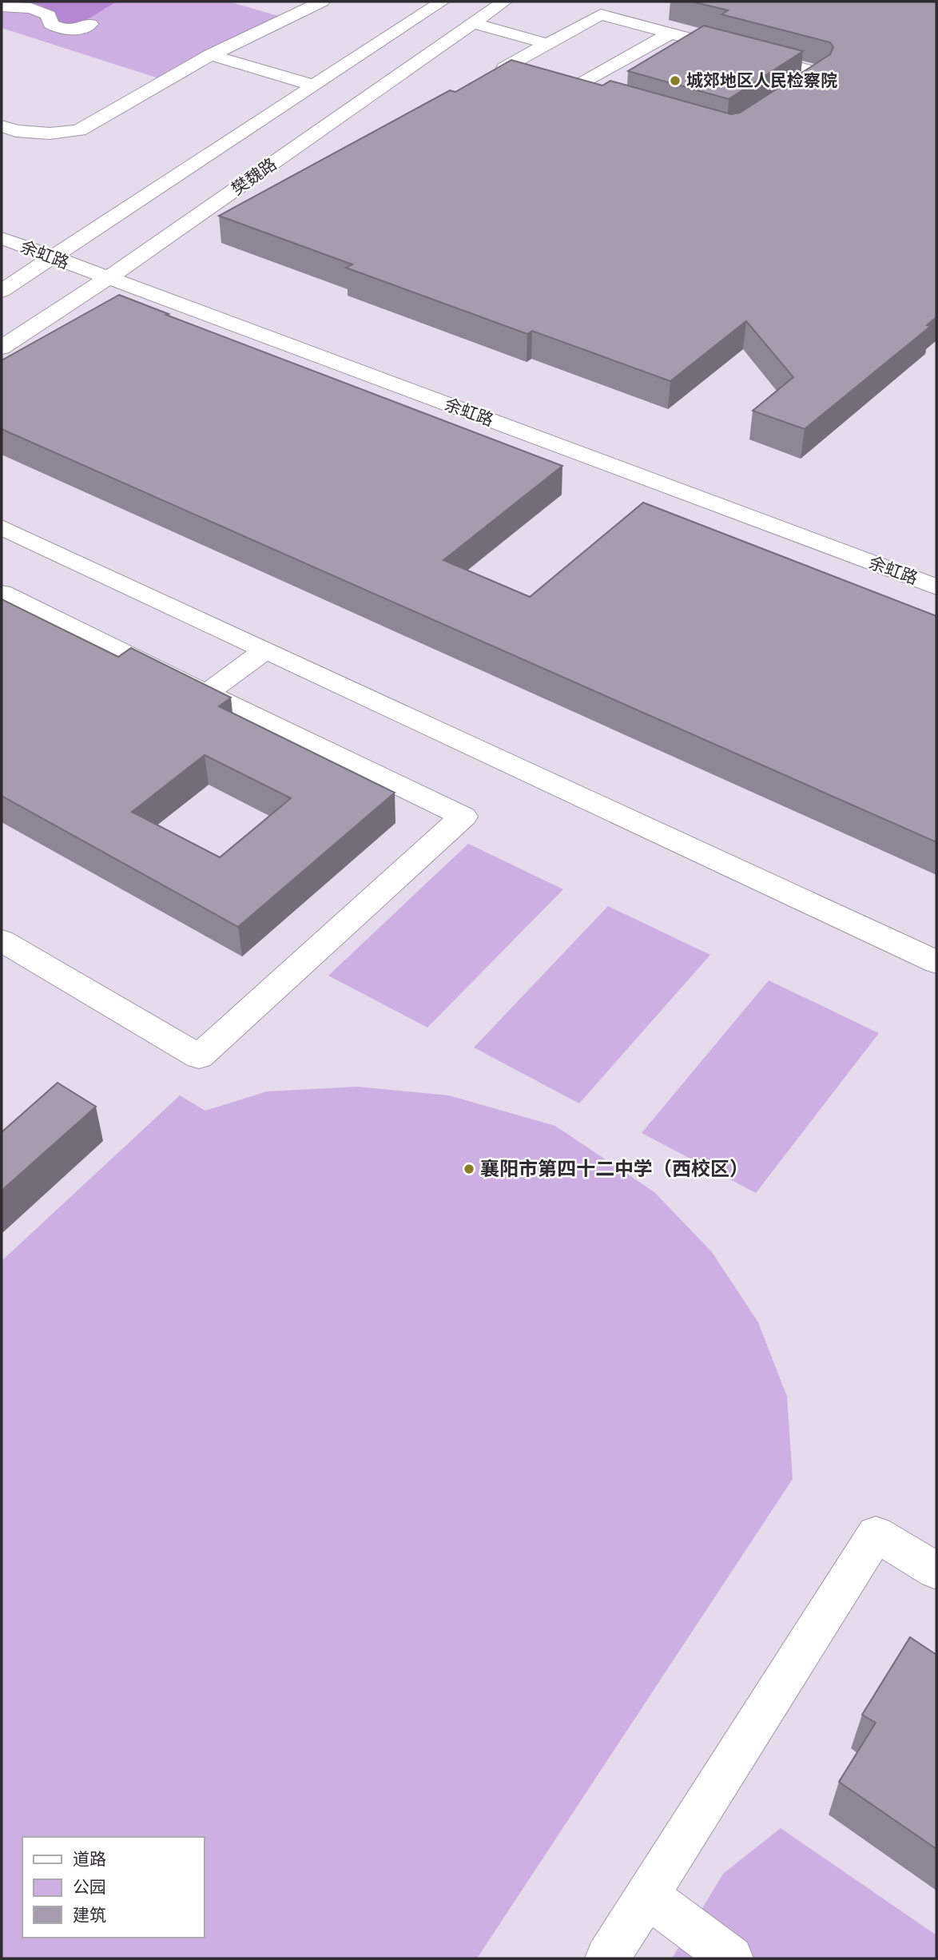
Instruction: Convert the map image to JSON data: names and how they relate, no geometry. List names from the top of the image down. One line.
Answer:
{"streets":{"street":["樊魏路","余虹路"]},"crossings":[["樊魏路","余虹路"]],"places":["城郊地区人民检察院","襄阳市第四十二中学（西校区）"],"legend":["道路","公园","建筑"]}
